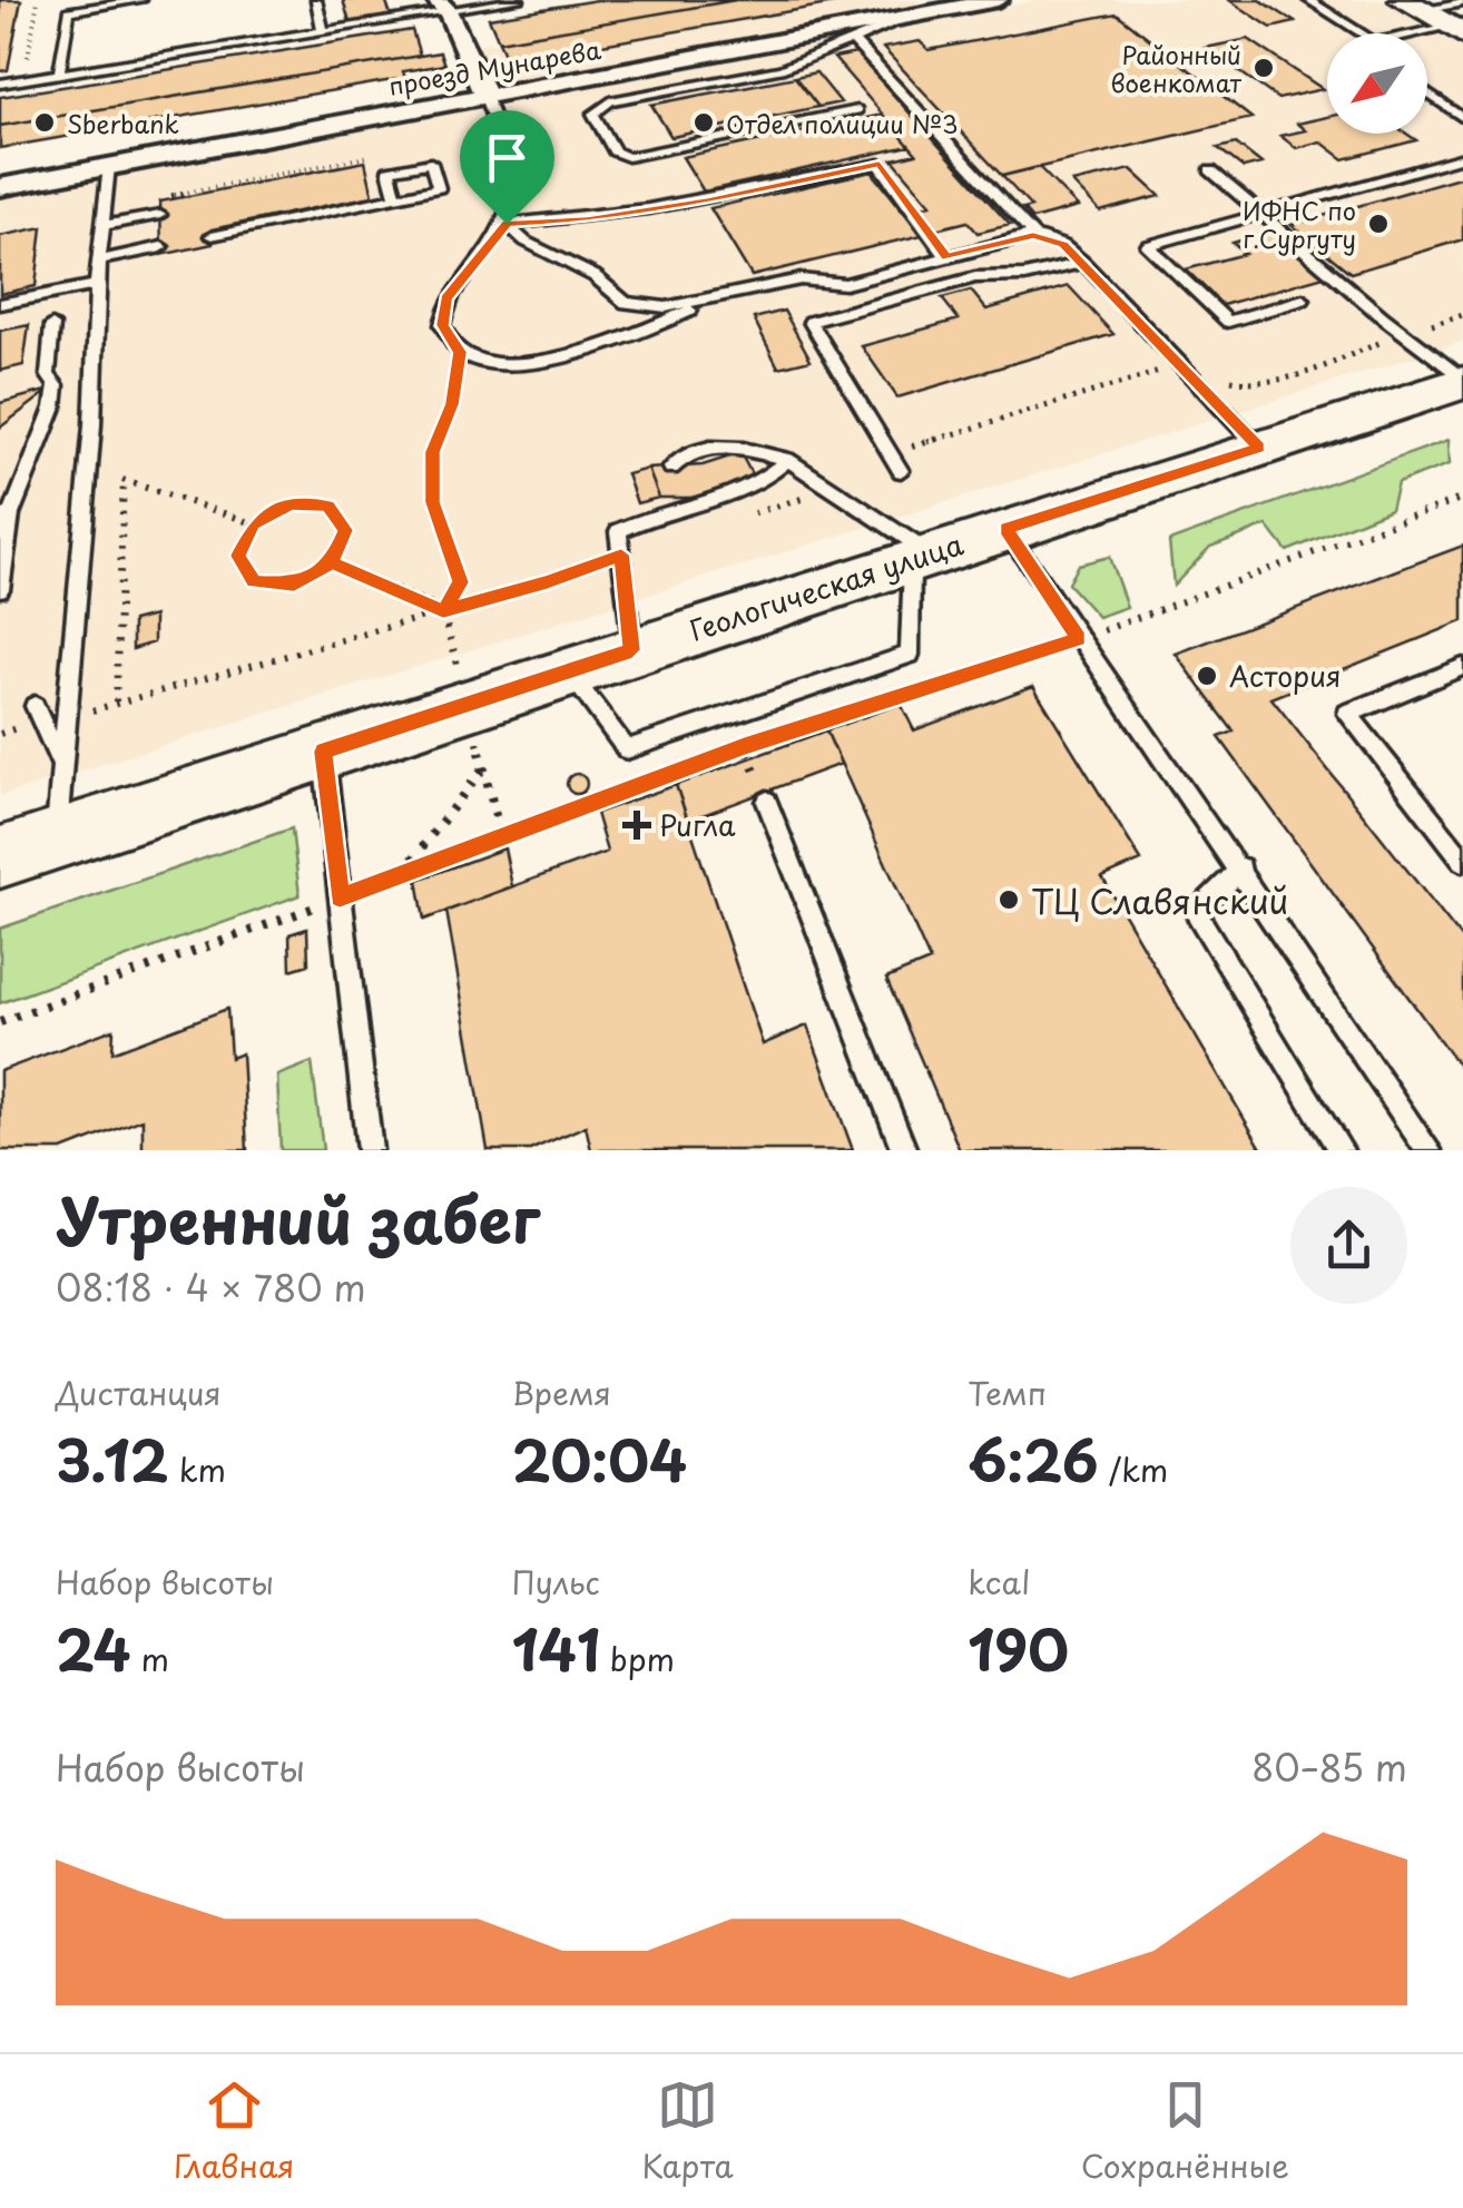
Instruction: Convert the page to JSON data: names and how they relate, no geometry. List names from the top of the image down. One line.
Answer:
{"streets":{"main road":["Геологическая улица"],"street":["проезд Мунарева"]},"places":{"other":["Районный военкомат","Sberbank","Отдел полиции №3","ИФНС по г.Сургуту","Астория","ТЦ Славянский"],"health":["Ригла"]},"north":"bottom left","page":{"heading":["Утренний забег","08:18 · 4 × 780 m"],"stats":[["Дистанция","3.12 km"],["Время","20:04"],["Темп","6:26 /km"],["Набор высоты","24 m"],["Пульс","141 bpm"],["kcal","190"]],"chart":["Набор высоты","80–85 m"],"tabs":["Главная","Карта","Сохранённые"]}}
